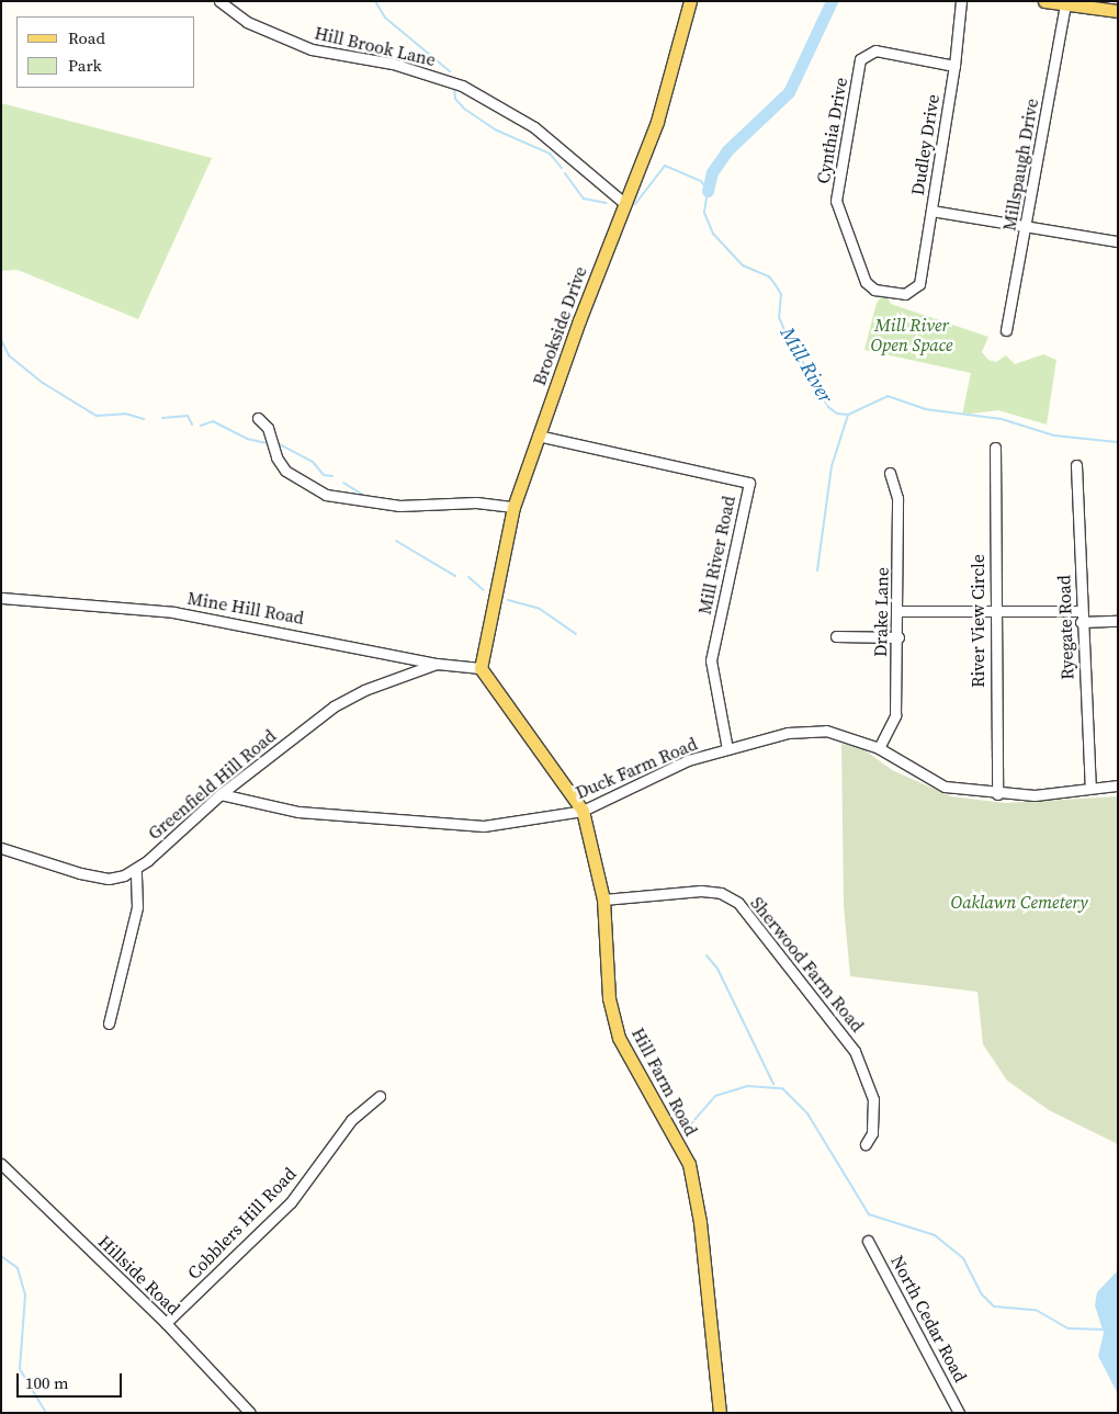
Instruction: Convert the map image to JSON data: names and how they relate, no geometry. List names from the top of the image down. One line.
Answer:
{"streets":{"main road":["Brookside Drive","Hill Farm Road"],"street":["Hill Brook Lane","Cynthia Drive","Dudley Drive","Millspaugh Drive","Mill River Road","Mine Hill Road","Drake Lane","River View Circle","Ryegate Road","Duck Farm Road","Greenfield Hill Road","Sherwood Farm Road","Cobblers Hill Road","Hillside Road","North Cedar Road"]},"crossings":[["Hill Brook Lane","Brookside Drive"],["Cynthia Drive","Dudley Drive"],["Brookside Drive","Mill River Road"],["Brookside Drive","Mine Hill Road"],["Brookside Drive","Hill Farm Road"],["Mill River Road","Duck Farm Road"],["Mine Hill Road","Greenfield Hill Road"],["Mine Hill Road","Hill Farm Road"],["Drake Lane","Duck Farm Road"],["River View Circle","Duck Farm Road"],["Ryegate Road","Duck Farm Road"],["Duck Farm Road","Greenfield Hill Road"],["Duck Farm Road","Hill Farm Road"],["Sherwood Farm Road","Hill Farm Road"],["Cobblers Hill Road","Hillside Road"]],"water":["Mill River"],"parks":["Mill River Open Space","Oaklawn Cemetery"],"legend":["Road","Park"],"scale_bar":"100 m"}
